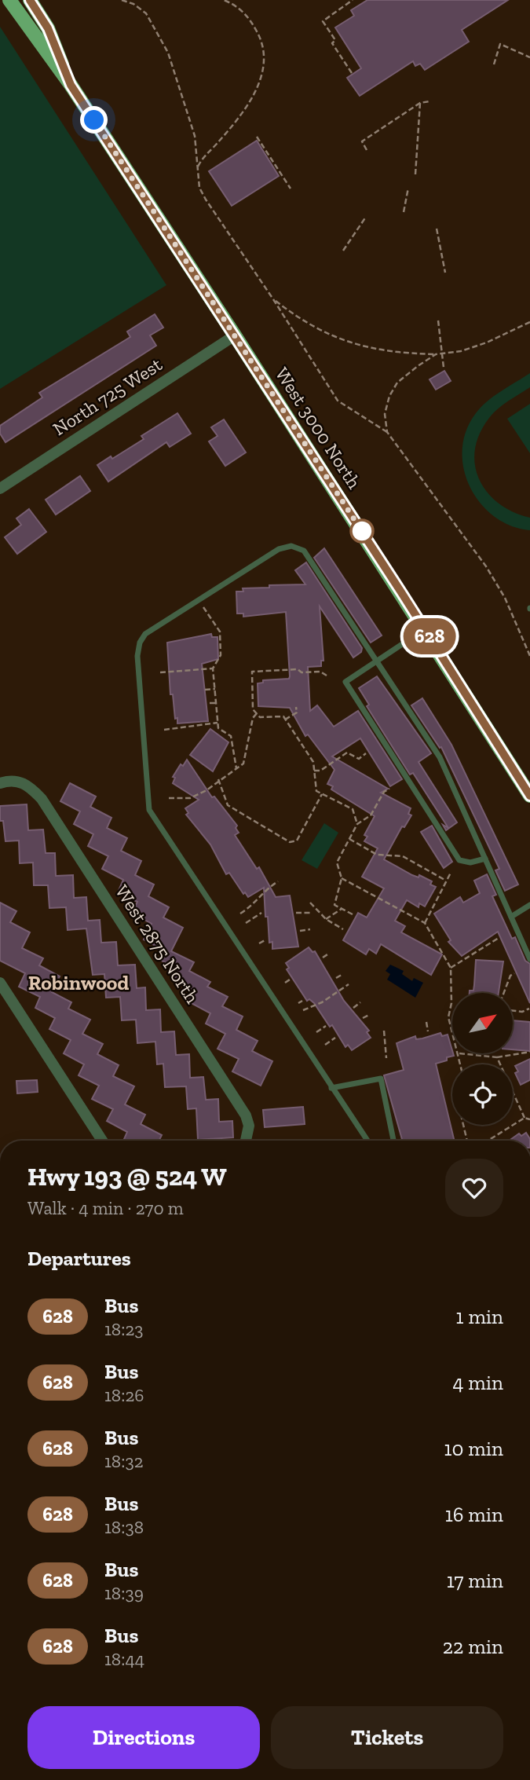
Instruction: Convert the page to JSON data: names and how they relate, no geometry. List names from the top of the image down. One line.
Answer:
{"streets":{"main road":["West 3000 North"],"street":["North 725 West","West 2875 North"]},"crossings":[["North 725 West","West 3000 North"]],"districts":["Robinwood"],"lines":["bus line 628"],"north":"top right","page":{"on_map":"628","heading":[["Hwy 193 @ 524 W","Walk · 4 min · 270 m"],"Departures"],"list":[{"mark":"628","name":"Bus","note":"18:23","value":"1 min"},{"mark":"628","name":"Bus","note":"18:26","value":"4 min"},{"mark":"628","name":"Bus","note":"18:32","value":"10 min"},{"mark":"628","name":"Bus","note":"18:38","value":"16 min"},{"mark":"628","name":"Bus","note":"18:39","value":"17 min"},{"mark":"628","name":"Bus","note":"18:44","value":"22 min"}],"buttons":["Directions","Tickets"]}}
